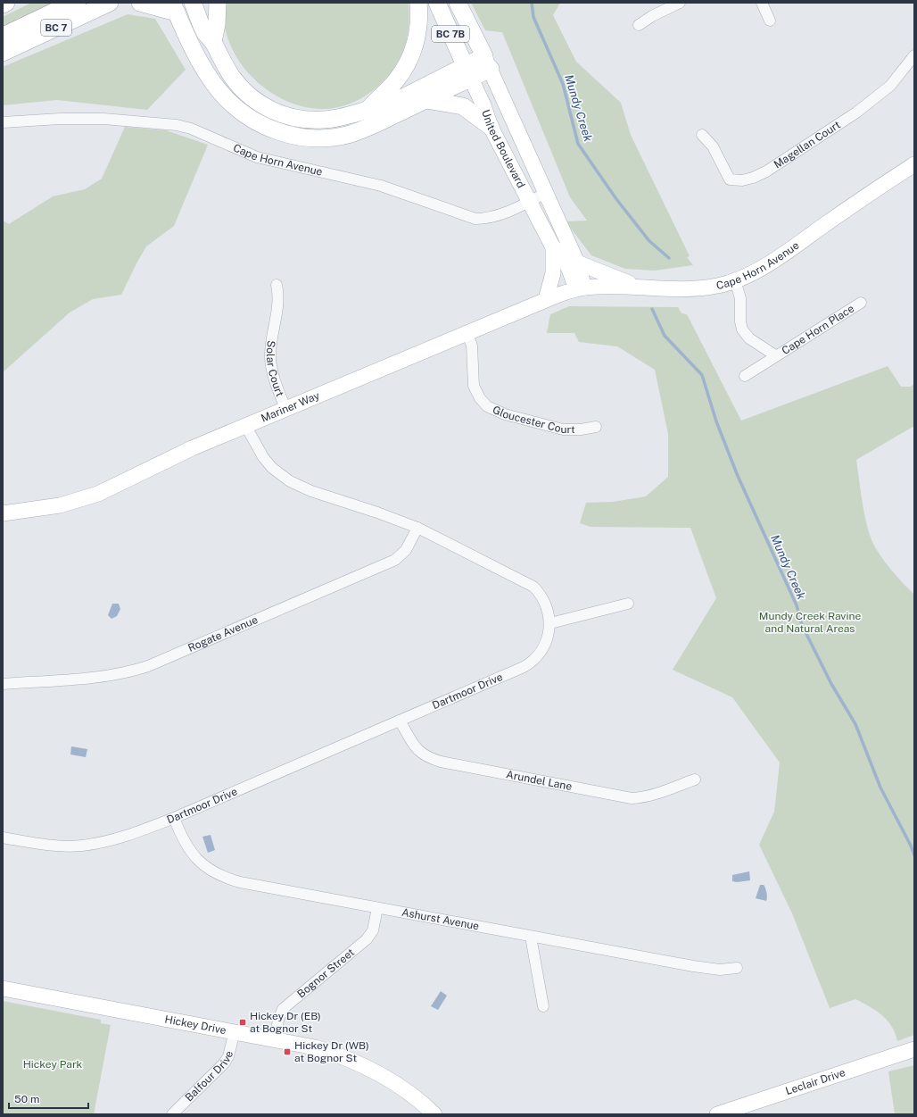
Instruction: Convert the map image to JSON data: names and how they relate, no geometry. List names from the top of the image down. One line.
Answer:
{"streets":{"main road":["BC 7","BC 7B","United Boulevard","Cape Horn Avenue","Mariner Way","Hickey Drive","Leclair Drive"],"street":["Magellan Court","Cape Horn Place","Solar Court","Gloucester Court","Rogate Avenue","Dartmoor Drive","Arundel Lane","Ashurst Avenue","Bognor Street","Balfour Drive"]},"crossings":[["United Boulevard","Cape Horn Avenue"],["United Boulevard","Mariner Way"],["Cape Horn Avenue","Cape Horn Place"],["Cape Horn Avenue","Mariner Way"],["Solar Court","Mariner Way"],["Mariner Way","Gloucester Court"],["Mariner Way","Dartmoor Drive"],["Rogate Avenue","Dartmoor Drive"],["Dartmoor Drive","Arundel Lane"],["Dartmoor Drive","Ashurst Avenue"],["Ashurst Avenue","Bognor Street"],["Bognor Street","Hickey Drive"],["Hickey Drive","Balfour Drive"]],"water":["Mundy Creek"],"parks":["Mundy Creek Ravine and Natural Areas","Hickey Park"],"places":{"transit":["Hickey Dr (EB) at Bognor St","Hickey Dr (WB) at Bognor St"]},"scale_bar":"50 m"}
